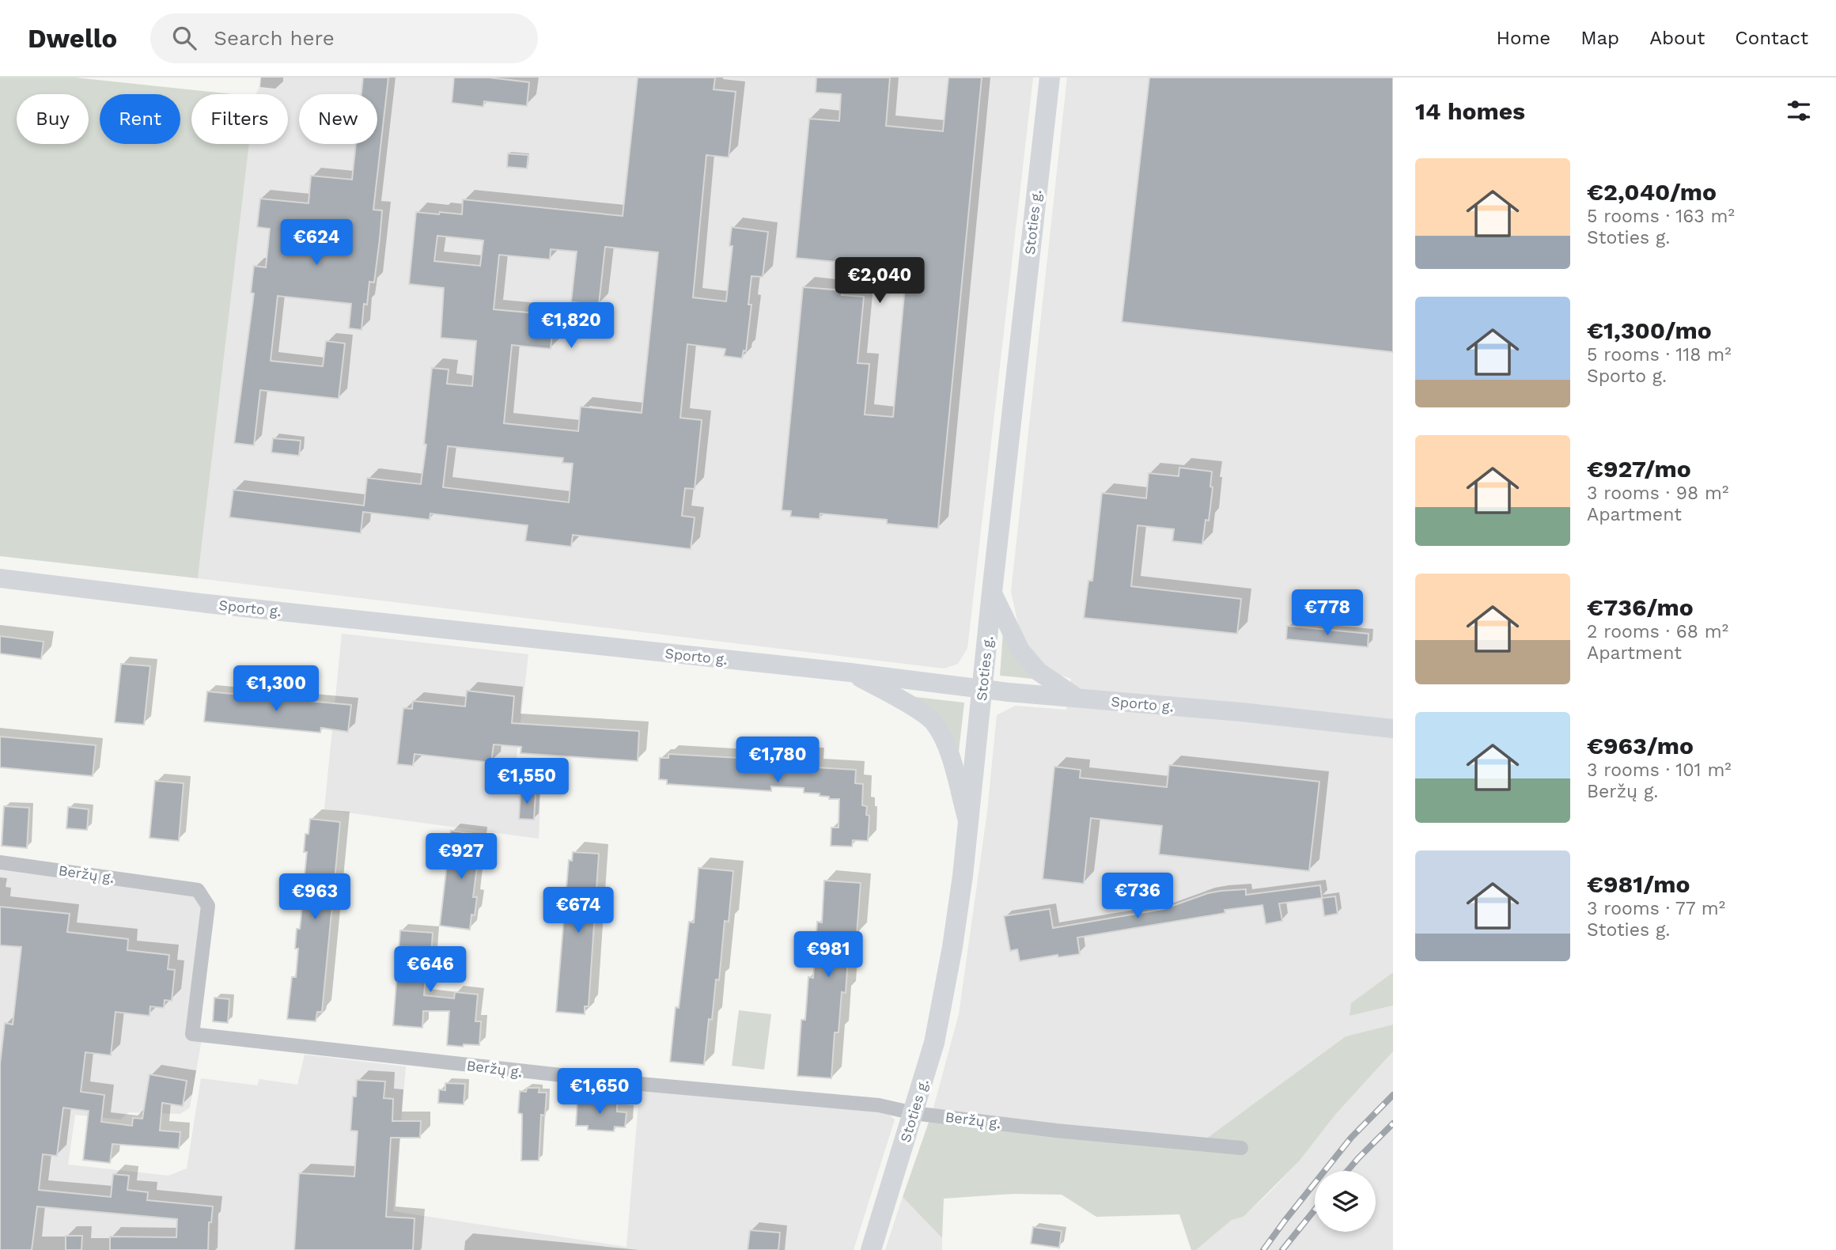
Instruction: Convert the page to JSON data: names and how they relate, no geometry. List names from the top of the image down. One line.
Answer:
{"streets":{"main road":["Stoties g."],"street":["Sporto g.","Beržų g."]},"crossings":[["Stoties g.","Sporto g."],["Stoties g.","Beržų g."]],"page":{"header":"Dwello","search":"Search here","nav":["Home","Map","About","Contact"],"heading":"14 homes","chip":["Buy","Rent","Filters","New"],"list":[{"name":"€2,040/mo","note":"5 rooms · 163 m² · Stoties g."},{"name":"€1,300/mo","note":"5 rooms · 118 m² · Sporto g."},{"name":"€927/mo","note":"3 rooms · 98 m² · Apartment"},{"name":"€736/mo","note":"2 rooms · 68 m² · Apartment"},{"name":"€963/mo","note":"3 rooms · 101 m² · Beržų g."},{"name":"€981/mo","note":"3 rooms · 77 m² · Stoties g."}],"price":["€624","€2,040","€1,820","€778","€1,300","€1,780","€1,550","€927","€736","€963","€674","€981","€646","€1,650"]}}
